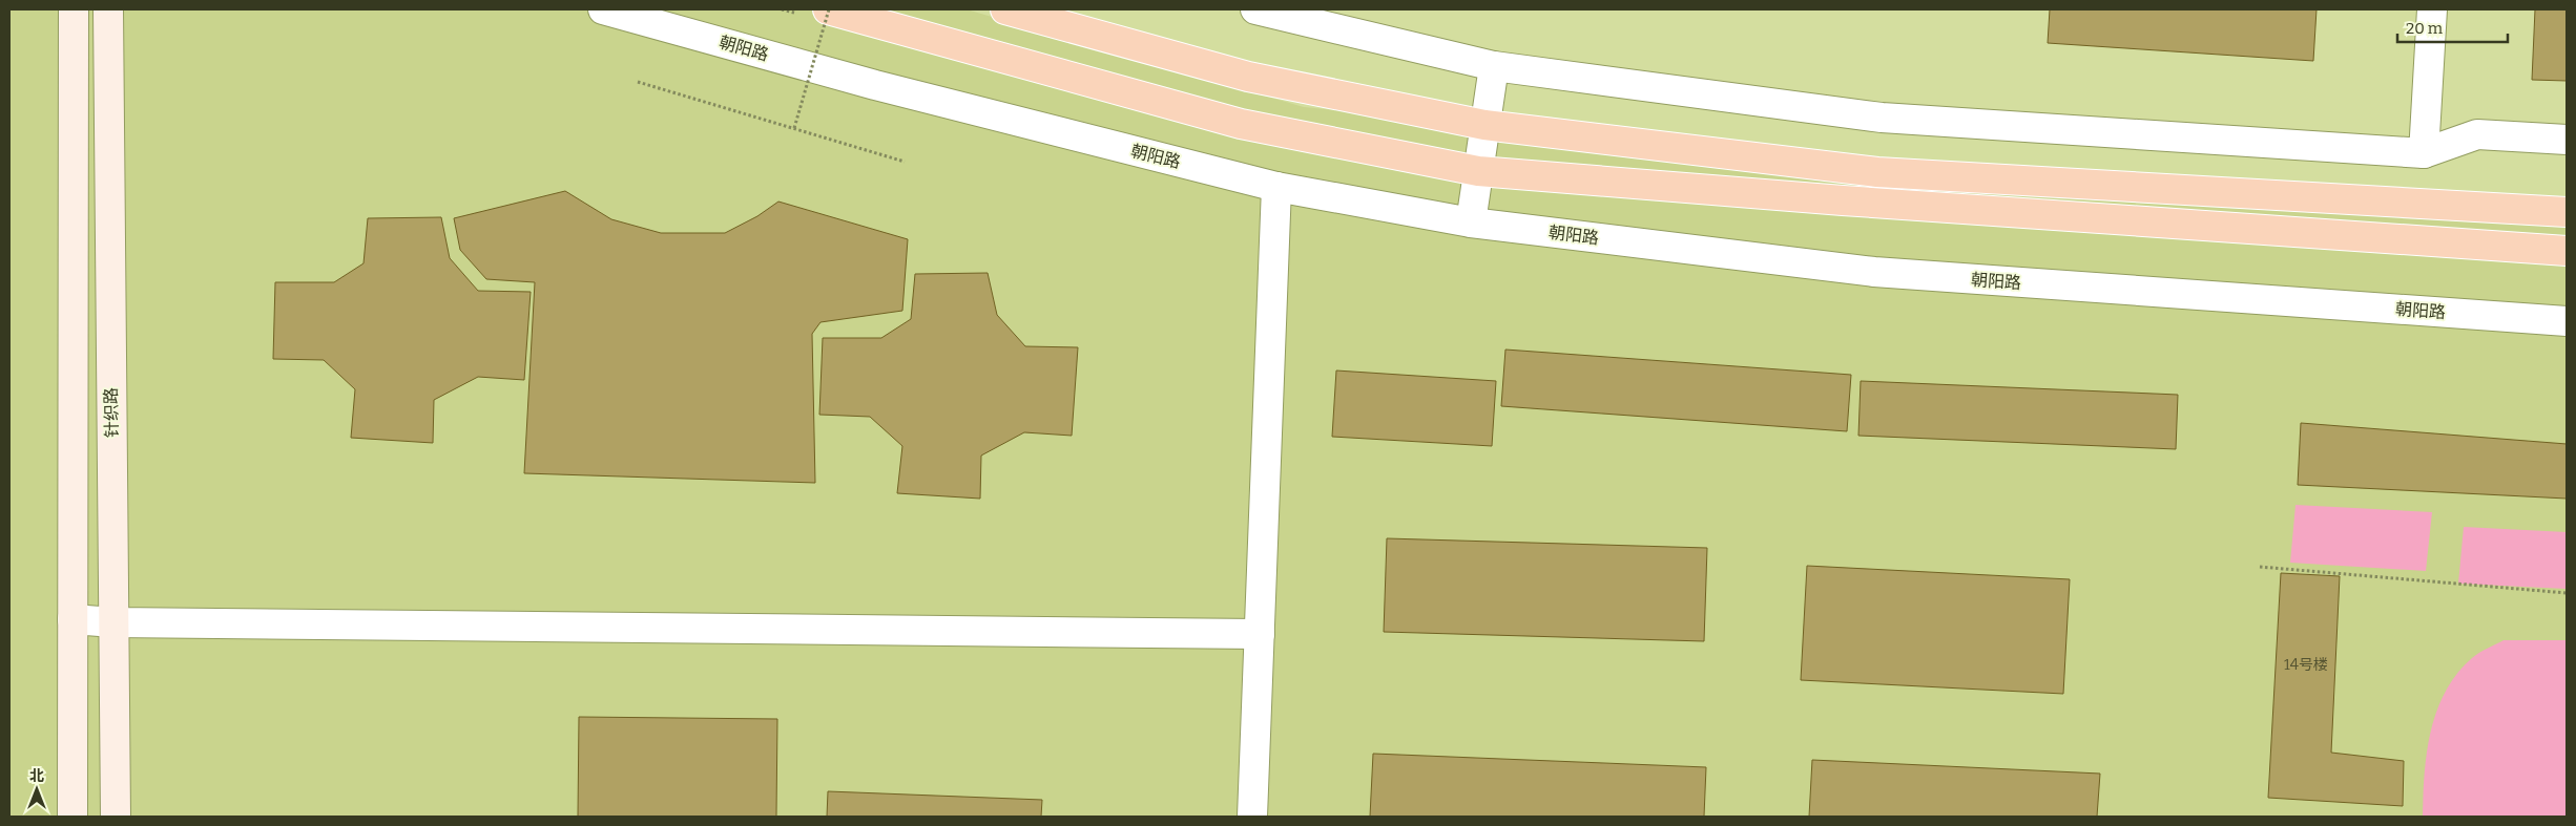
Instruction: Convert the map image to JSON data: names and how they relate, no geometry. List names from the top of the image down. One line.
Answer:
{"streets":{"main road":["针织路"],"street":["朝阳路"]},"house_numbers":["14号楼"],"scale_bar":"20 m","north":"top"}
